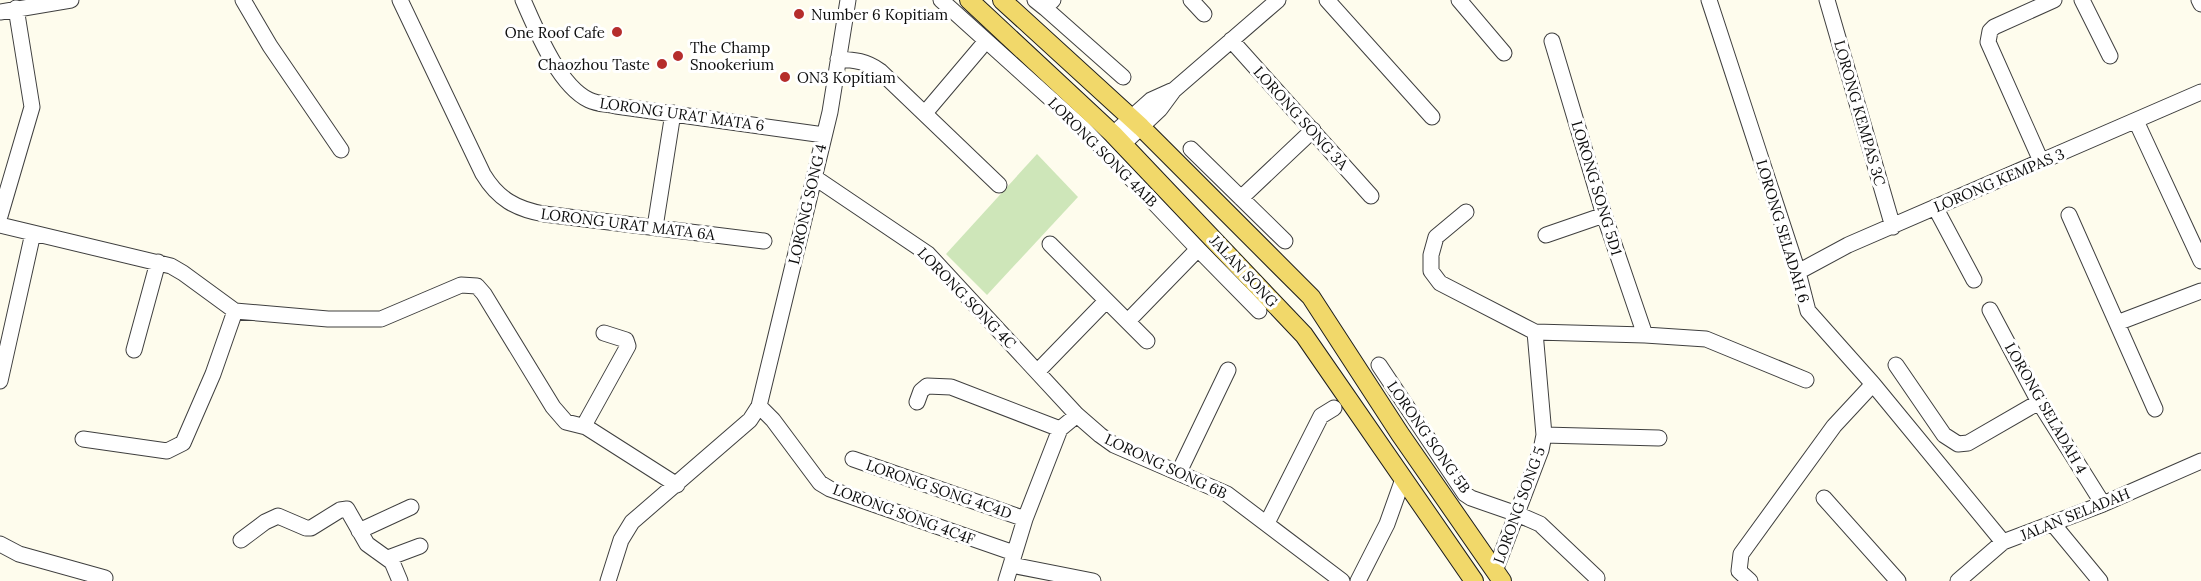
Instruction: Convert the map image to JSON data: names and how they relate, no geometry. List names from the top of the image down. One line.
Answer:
{"streets":{"main road":["JALAN SONG"],"street":["LORONG KEMPAS 3C","LORONG URAT MATA 6","LORONG SONG 3A","LORONG SONG 4A1B","LORONG KEMPAS 3","LORONG SONG 5D1","LORONG SONG 4","LORONG URAT MATA 6A","LORONG SELADAH 6","LORONG SONG 4C","LORONG SELADAH 4","LORONG SONG 5B","LORONG SONG 6B","LORONG SONG 4C4D","LORONG SONG 5","LORONG SONG 4C4F","JALAN SELADAH"]},"crossings":[["LORONG KEMPAS 3C","LORONG KEMPAS 3"],["LORONG URAT MATA 6","LORONG SONG 4"],["LORONG KEMPAS 3","LORONG SELADAH 6"],["LORONG SONG 4","LORONG SONG 4C"],["LORONG SONG 4","LORONG SONG 4C4F"],["LORONG SELADAH 6","JALAN SELADAH"],["JALAN SONG","LORONG SONG 5"],["LORONG SONG 4C","LORONG SONG 6B"],["LORONG SELADAH 4","JALAN SELADAH"],["LORONG SONG 5B","LORONG SONG 5"]],"places":["Number 6 Kopitiam","One Roof Cafe","The Champ Snookerium","Chaozhou Taste","ON3 Kopitiam"]}
